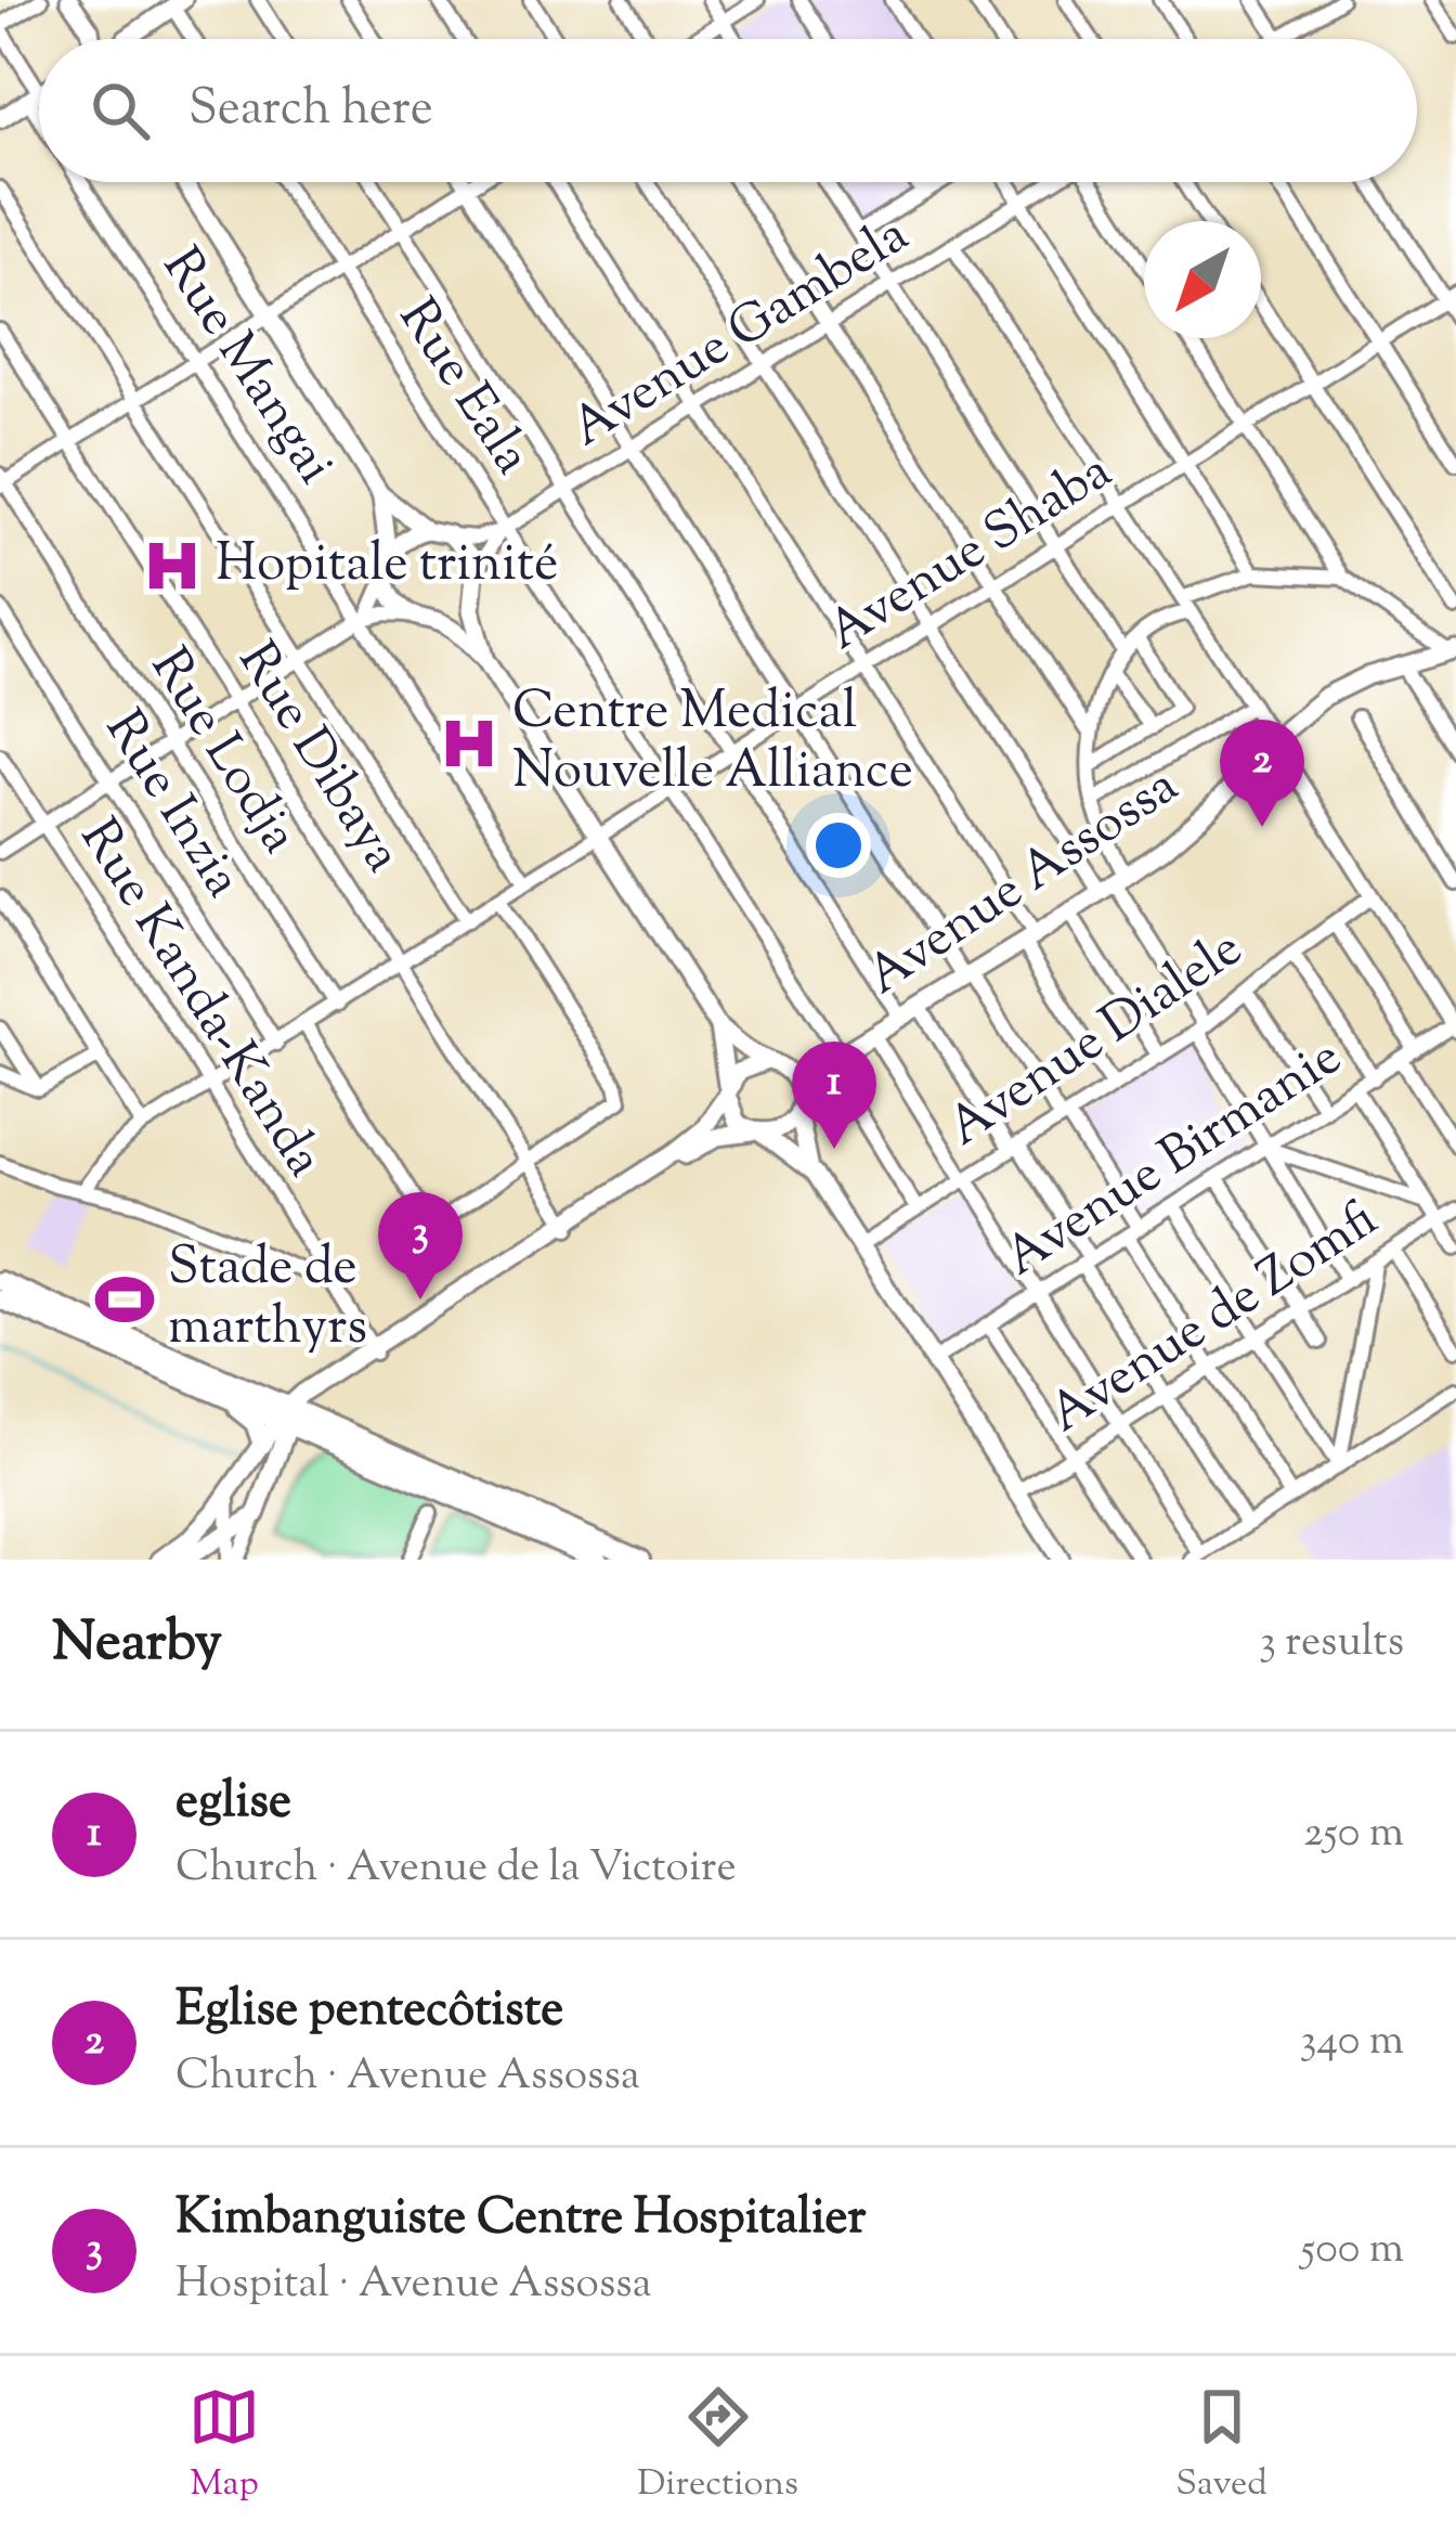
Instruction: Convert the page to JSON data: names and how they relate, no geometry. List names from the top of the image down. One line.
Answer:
{"streets":{"main road":["Avenue Assossa"],"street":["Avenue Gambela","Rue Mangai","Rue Eala","Avenue Shaba","Rue Lodja","Rue Dibaya","Rue Inzia","Rue Kanda-Kanda","Avenue Dialele","Avenue Birmanie","Avenue de Zomfi"]},"crossings":[["Avenue Gambela","Rue Eala"],["Rue Mangai","Avenue Shaba"],["Rue Eala","Avenue Shaba"],["Rue Eala","Avenue Assossa"],["Rue Eala","Avenue Dialele"],["Avenue Shaba","Rue Lodja"],["Avenue Shaba","Rue Dibaya"],["Avenue Shaba","Rue Inzia"],["Avenue Shaba","Rue Kanda-Kanda"]],"places":{"hospital":["Hopitale trinité","Centre Medical Nouvelle Alliance"],"sports":["Stade de marthyrs"]},"north":"bottom left","page":{"search":"Search here","pins":["2","1","3"],"heading":["Nearby","3 results"],"list":[{"mark":"1","name":"eglise","note":"Church · Avenue de la Victoire","value":"250 m"},{"mark":"2","name":"Eglise pentecôtiste","note":"Church · Avenue Assossa","value":"340 m"},{"mark":"3","name":"Kimbanguiste Centre Hospitalier","note":"Hospital · Avenue Assossa","value":"500 m"}],"nav":["Map","Directions","Saved"]}}
